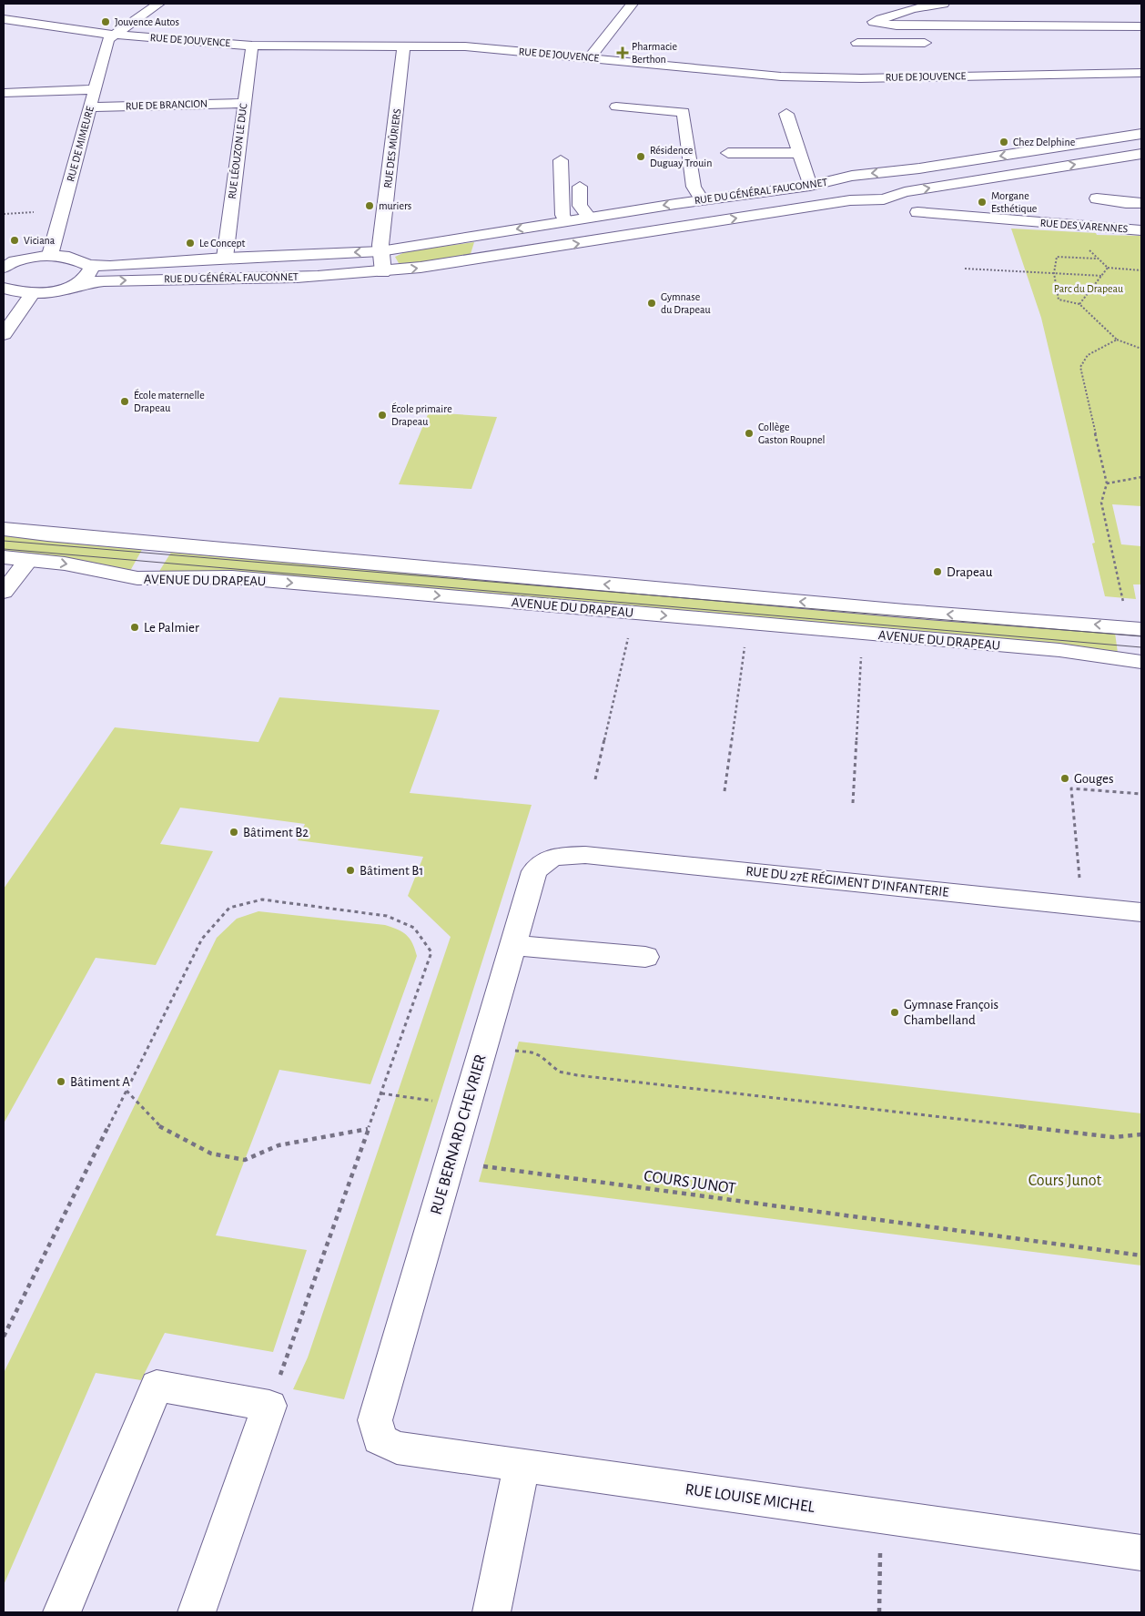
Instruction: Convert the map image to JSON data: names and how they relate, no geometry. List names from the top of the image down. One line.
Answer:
{"streets":{"street":["RUE DE JOUVENCE","RUE DE BRANCION","RUE DE MIMEURE","RUE DES MÛRIERS","RUE LÉOUZON LE DUC","RUE DU GÉNÉRAL FAUCONNET","RUE DES VARENNES","AVENUE DU DRAPEAU","RUE DU 27E RÉGIMENT D'INFANTERIE","RUE BERNARD CHEVRIER","RUE LOUISE MICHEL"],"path":["COURS JUNOT"]},"crossings":[["RUE DE JOUVENCE","RUE DE MIMEURE"],["RUE DE JOUVENCE","RUE DES MÛRIERS"],["RUE DE JOUVENCE","RUE LÉOUZON LE DUC"],["RUE DE BRANCION","RUE DE MIMEURE"],["RUE DE BRANCION","RUE LÉOUZON LE DUC"],["RUE DE MIMEURE","RUE DU GÉNÉRAL FAUCONNET"],["RUE DES MÛRIERS","RUE DU GÉNÉRAL FAUCONNET"],["RUE LÉOUZON LE DUC","RUE DU GÉNÉRAL FAUCONNET"],["RUE DU 27E RÉGIMENT D'INFANTERIE","RUE BERNARD CHEVRIER"],["RUE BERNARD CHEVRIER","COURS JUNOT"],["RUE BERNARD CHEVRIER","RUE LOUISE MICHEL"]],"parks":["Parc du Drapeau","Cours Junot"],"places":{"other":["Jouvence Autos","Chez Delphine","Résidence Duguay Trouin","Morgane Esthétique","muriers","Viciana","Le Concept","Gymnase du Drapeau","École maternelle Drapeau","École primaire Drapeau","Collège Gaston Roupnel","Drapeau","Le Palmier","Gouges","Bâtiment B2","Bâtiment B1","Gymnase François Chambelland","Bâtiment A"],"health":["Pharmacie Berthon"]}}
